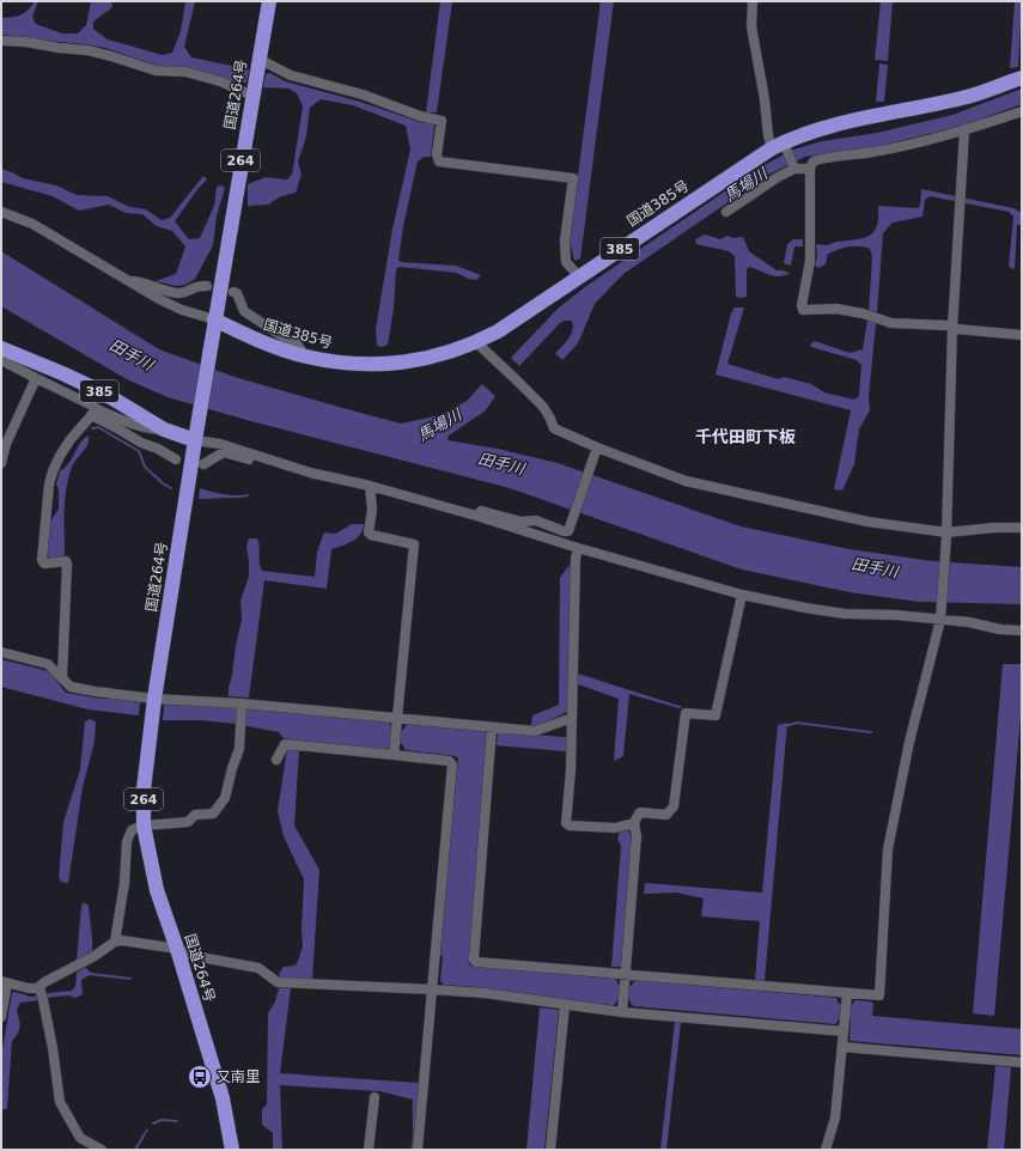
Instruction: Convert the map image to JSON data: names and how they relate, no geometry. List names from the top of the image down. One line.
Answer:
{"streets":{"highway":["国道264号","264","国道385号","385"]},"crossings":[["国道264号","国道385号"],["国道264号","385"]],"districts":["千代田町下板"],"water":["馬場川","田手川"],"places":{"bus stop":["又南里"]}}
